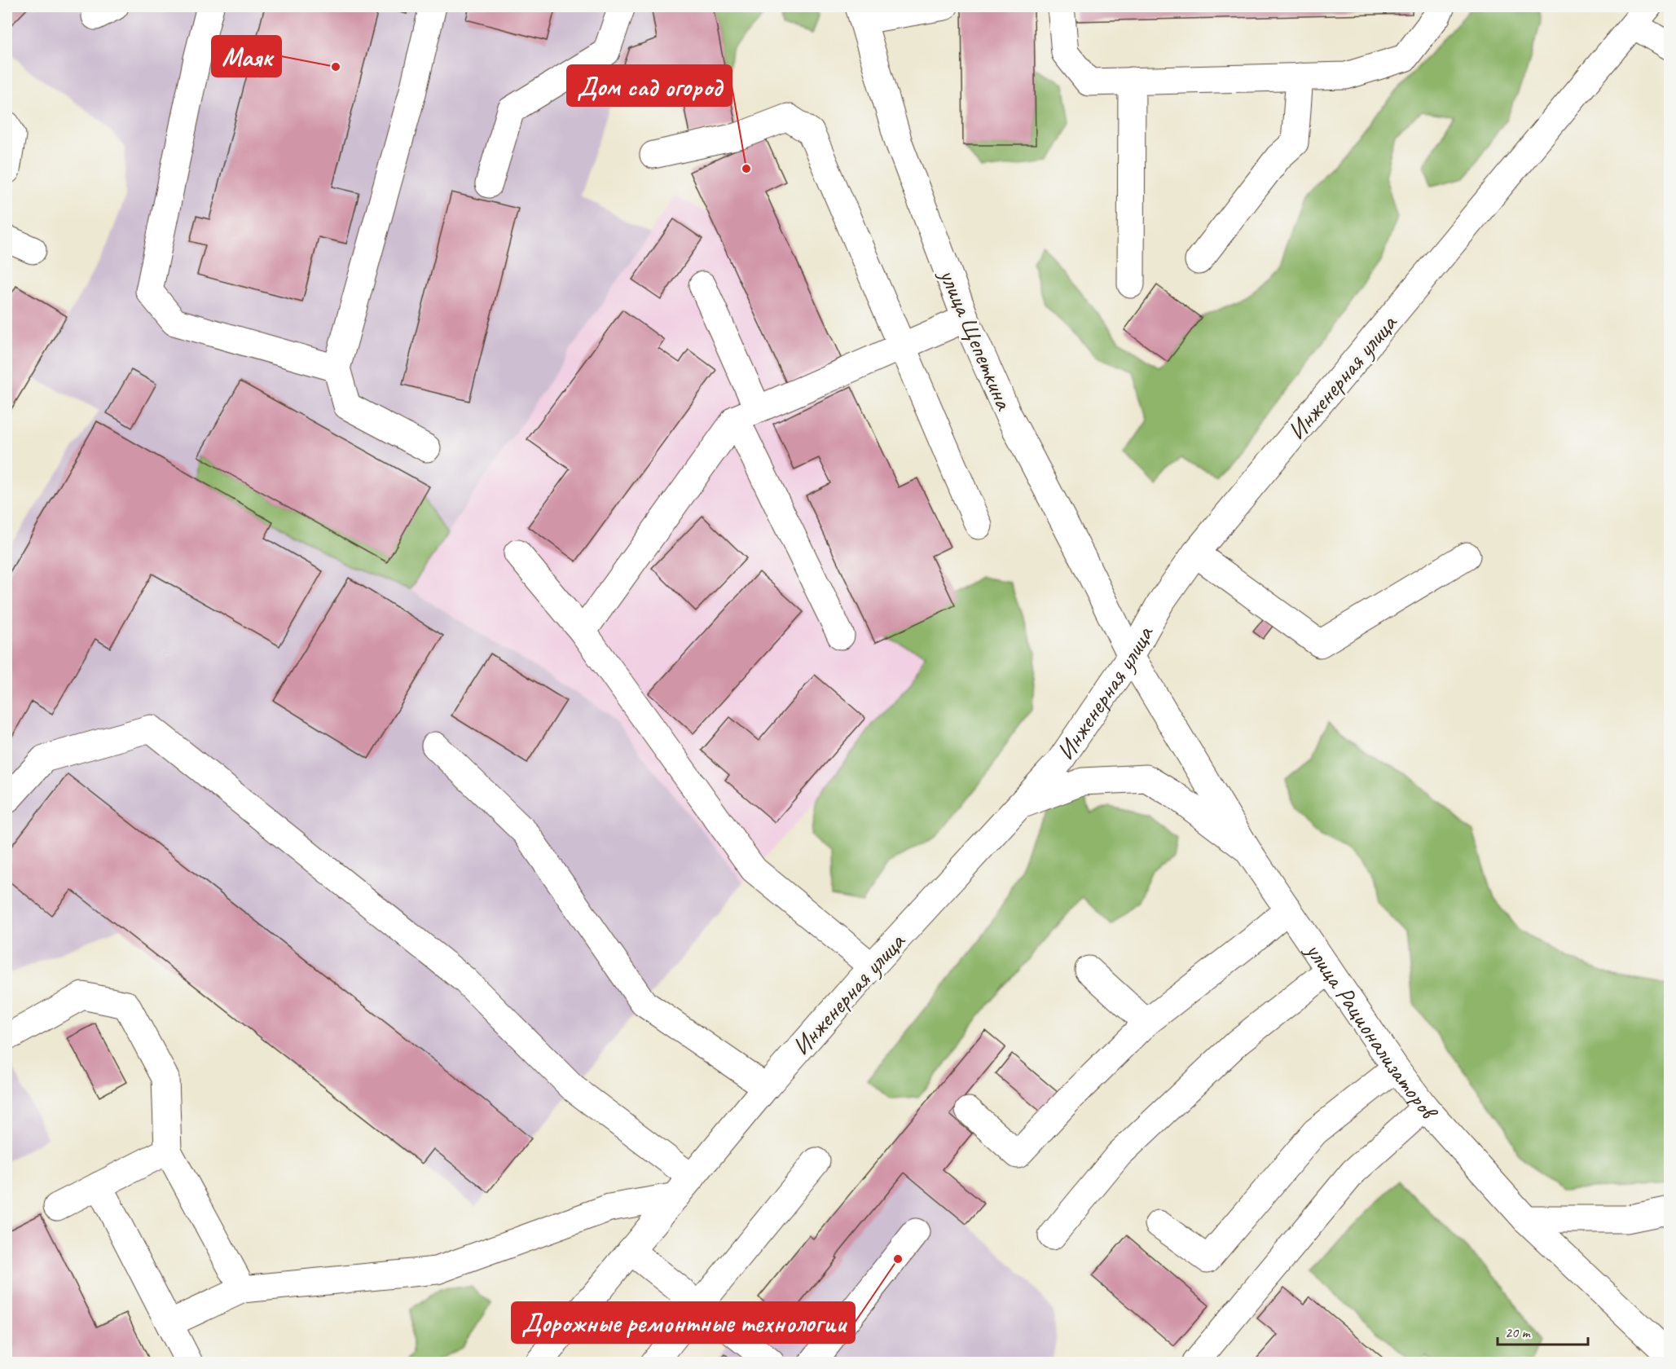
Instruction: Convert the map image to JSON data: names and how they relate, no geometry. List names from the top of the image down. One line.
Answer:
{"streets":{"street":["улица Щепеткина","Инженерная улица","улица Рационализаторов"]},"crossings":[["улица Щепеткина","Инженерная улица"],["улица Щепеткина","улица Рационализаторов"],["Инженерная улица","улица Рационализаторов"]],"places":["Маяк","Дом сад огород","Дорожные ремонтные технологии"],"scale_bar":"20 m"}
